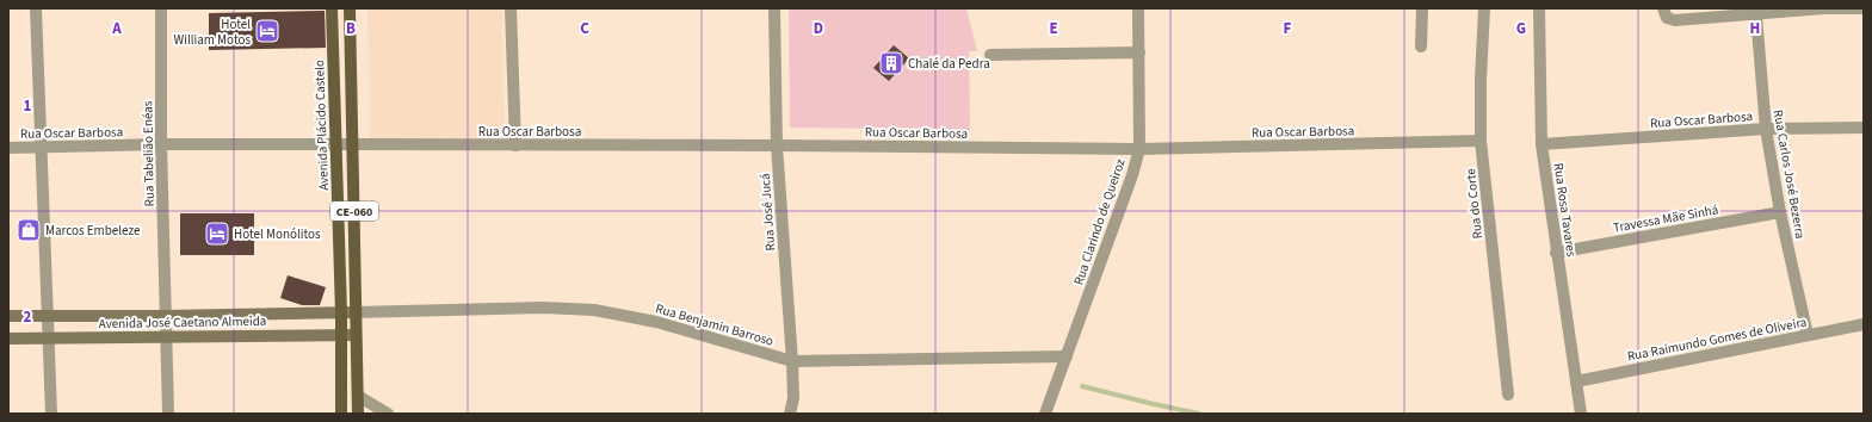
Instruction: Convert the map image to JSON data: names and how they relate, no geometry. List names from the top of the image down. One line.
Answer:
{"streets":{"main road":["Avenida Plácido Castelo","CE-060","Avenida José Caetano Almeida"],"street":["Rua Oscar Barbosa","Rua Tabelião Enéas","Rua Carlos José Bezerra","Rua do Corte","Rua Rosa Tavares","Rua José Jucá","Travessa Mãe Sinhá","Rua Clarindo de Queiroz","Rua Benjamin Barroso","Rua Raimundo Gomes de Oliveira"]},"crossings":[["Rua Oscar Barbosa","Avenida Plácido Castelo"],["Rua Oscar Barbosa","Rua Tabelião Enéas"],["Rua Oscar Barbosa","Rua Carlos José Bezerra"],["Rua Oscar Barbosa","Rua do Corte"],["Rua Oscar Barbosa","Rua Rosa Tavares"],["Rua Oscar Barbosa","CE-060"],["Rua Oscar Barbosa","Rua José Jucá"],["Rua Oscar Barbosa","Rua Clarindo de Queiroz"],["Avenida Plácido Castelo","Avenida José Caetano Almeida"],["Rua Tabelião Enéas","Avenida José Caetano Almeida"],["Rua Carlos José Bezerra","Travessa Mãe Sinhá"],["Rua Carlos José Bezerra","Rua Raimundo Gomes de Oliveira"],["Rua Rosa Tavares","Travessa Mãe Sinhá"],["Rua Rosa Tavares","Rua Raimundo Gomes de Oliveira"],["CE-060","Avenida José Caetano Almeida"],["CE-060","Rua Benjamin Barroso"],["Rua José Jucá","Rua Benjamin Barroso"],["Rua Clarindo de Queiroz","Rua Benjamin Barroso"],["Avenida José Caetano Almeida","Rua Benjamin Barroso"]],"places":{"hotel":["Hotel William Motos","Hotel Monólitos"],"building":["Chalé da Pedra"],"shop":["Marcos Embeleze"]},"grid":{"columns":["A","B","C","D","E","F","G","H"],"rows":["1","2"]}}
